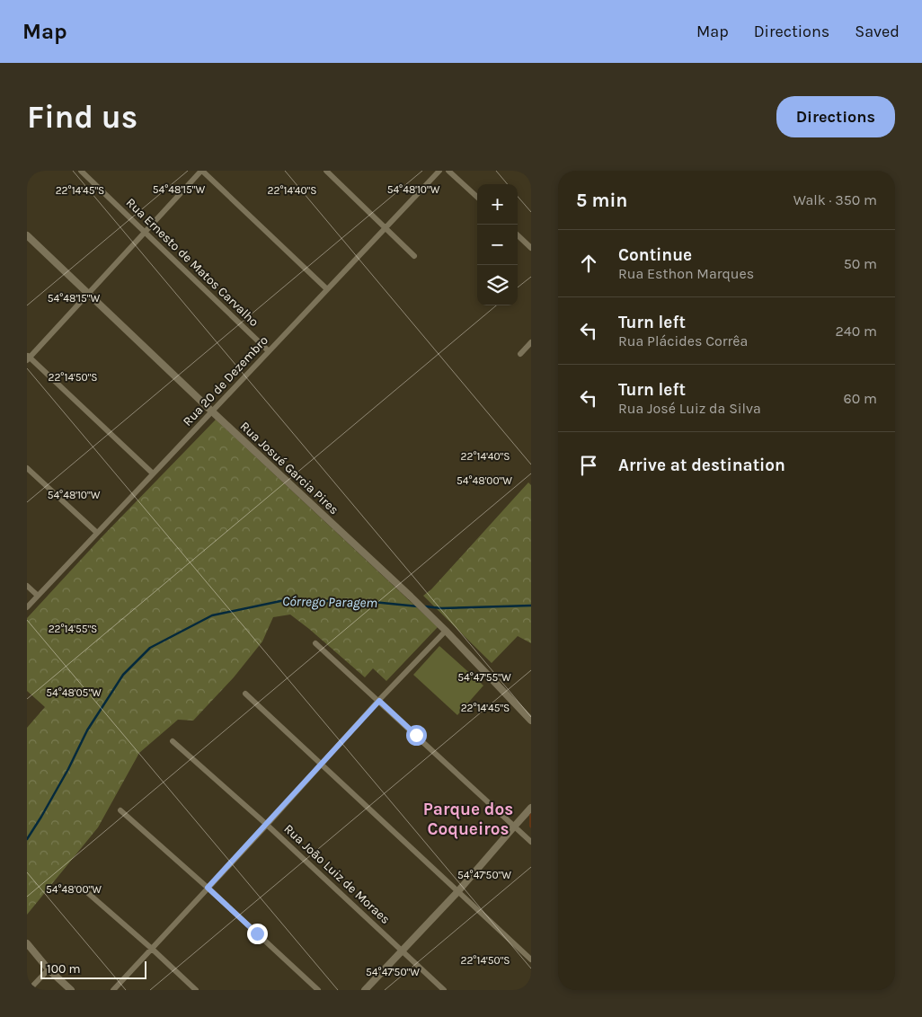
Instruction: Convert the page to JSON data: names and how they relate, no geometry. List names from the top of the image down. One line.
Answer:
{"streets":{"street":["Rua Ernesto de Matos Carvalho","Rua 20 de Dezembro","Rua Josué Garcia Pires","Rua João Luiz de Moraes"]},"crossings":[["Rua Ernesto de Matos Carvalho","Rua 20 de Dezembro"],["Rua 20 de Dezembro","Rua Josué Garcia Pires"]],"districts":["Parque dos Coqueiros"],"water":["Córrego Paragem"],"scale_bar":"100 m","page":{"header":"Map","nav":["Map","Directions","Saved"],"buttons":"Directions","title":"Find us","heading":["5 min","Walk · 350 m"],"map_buttons":["+","−"],"list":[["Continue","Rua Esthon Marques","50 m"],["Turn left","Rua Plácides Corrêa","240 m"],["Turn left","Rua José Luiz da Silva","60 m"],"Arrive at destination"],"scale":"100 m"},"coordinates":["54°48'15\"W","54°48'10\"W","22°14'45\"S","22°14'40\"S","22°14'50\"S","54°48'00\"W","22°14'55\"S","54°47'55\"W","54°48'05\"W","54°47'50\"W"]}
